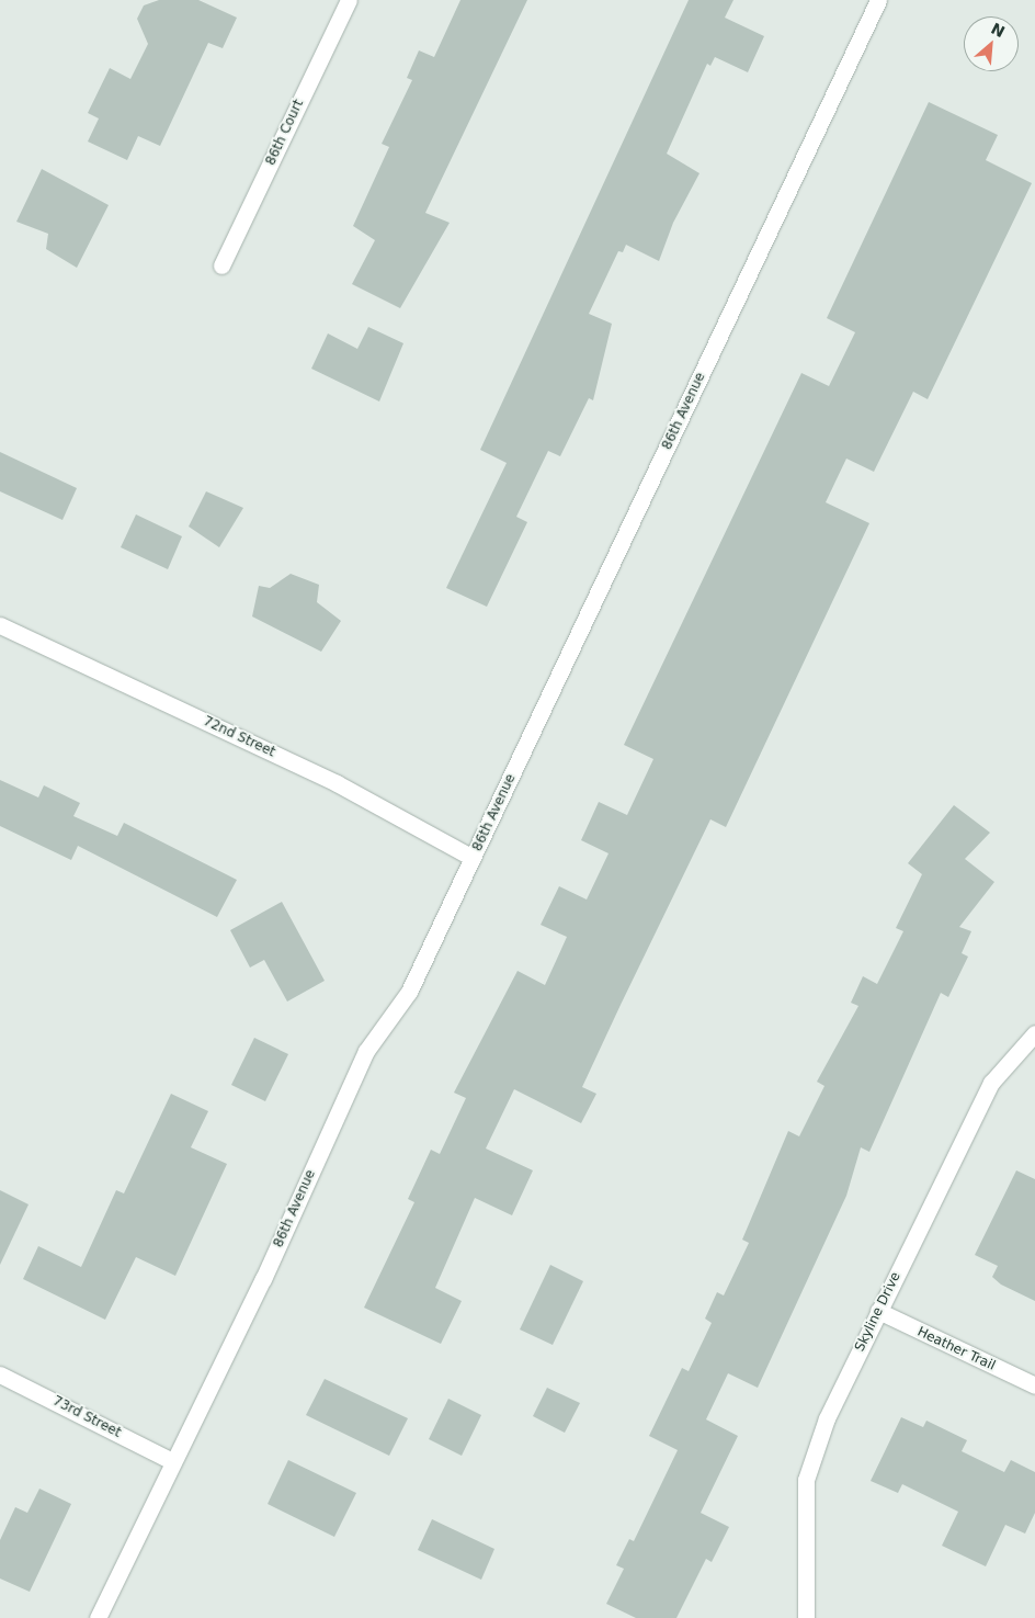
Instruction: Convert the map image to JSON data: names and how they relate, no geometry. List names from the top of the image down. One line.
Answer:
{"streets":{"street":["86th Court","86th Avenue","72nd Street","Skyline Drive","Heather Trail","73rd Street"]},"crossings":[["86th Avenue","72nd Street"],["86th Avenue","73rd Street"],["Skyline Drive","Heather Trail"]],"north":"top right"}
